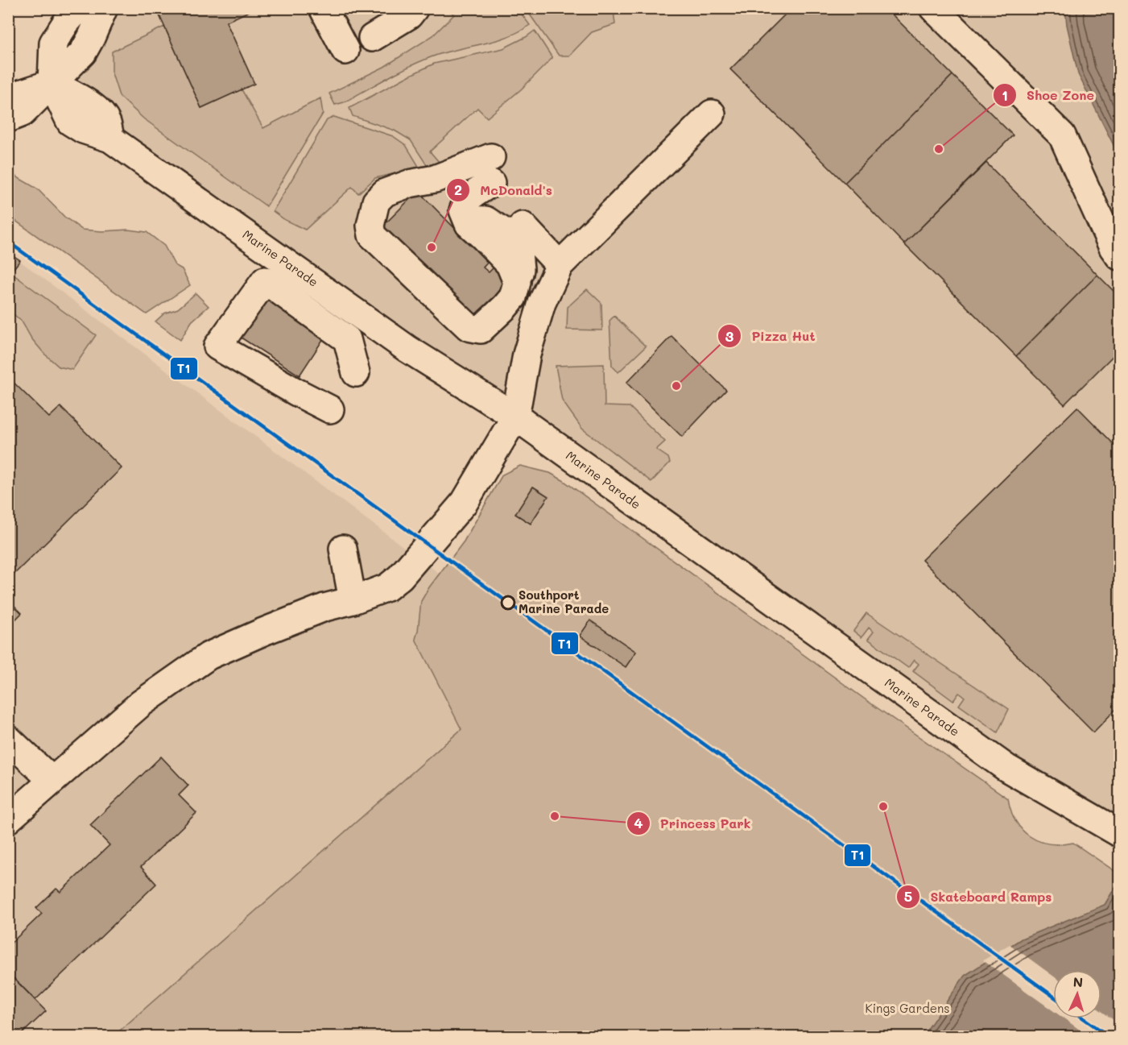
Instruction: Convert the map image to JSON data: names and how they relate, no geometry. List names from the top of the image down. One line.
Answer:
{"streets":{"street":["Marine Parade"]},"parks":["Kings Gardens"],"places":["Shoe Zone","McDonald's","Pizza Hut","Southport Marine Parade","Skateboard Ramps","Princess Park"],"lines":["transit line T1"],"north":"top"}
